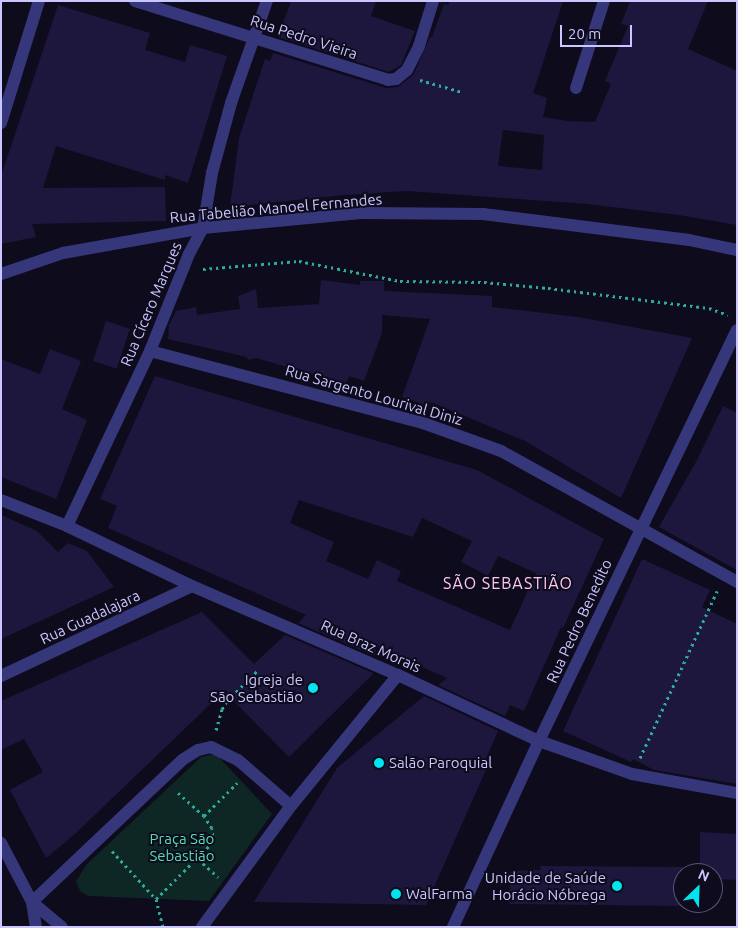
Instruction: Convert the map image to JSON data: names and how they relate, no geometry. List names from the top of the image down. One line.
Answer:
{"streets":{"street":["Rua Pedro Vieira","Rua Tabelião Manoel Fernandes","Rua Cícero Marques","Rua Sargento Lourival Diniz","Rua Guadalajara","Rua Pedro Benedito","Rua Braz Morais"]},"crossings":[["Rua Pedro Vieira","Rua Cícero Marques"],["Rua Tabelião Manoel Fernandes","Rua Cícero Marques"],["Rua Cícero Marques","Rua Sargento Lourival Diniz"],["Rua Cícero Marques","Rua Braz Morais"],["Rua Sargento Lourival Diniz","Rua Pedro Benedito"],["Rua Guadalajara","Rua Braz Morais"],["Rua Pedro Benedito","Rua Braz Morais"]],"districts":["SÃO SEBASTIÃO"],"parks":["Praça São Sebastião"],"places":["Igreja de São Sebastião","Salão Paroquial","Unidade de Saúde Horácio Nóbrega","WalFarma"],"scale_bar":"20 m","north":"top right"}
